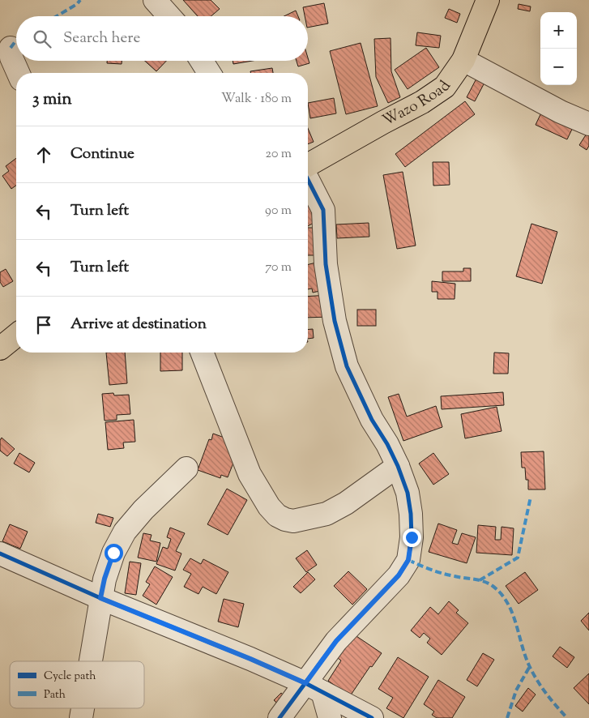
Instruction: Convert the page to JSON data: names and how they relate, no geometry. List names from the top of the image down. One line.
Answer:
{"streets":{"main road":["Wazo Road"]},"legend":["Cycle path","Path"],"page":{"map_buttons":["+","−"],"search":"Search here","heading":["3 min","Walk · 180 m"],"list":[["Continue","20 m"],["Turn left","90 m"],["Turn left","70 m"],"Arrive at destination"]}}
